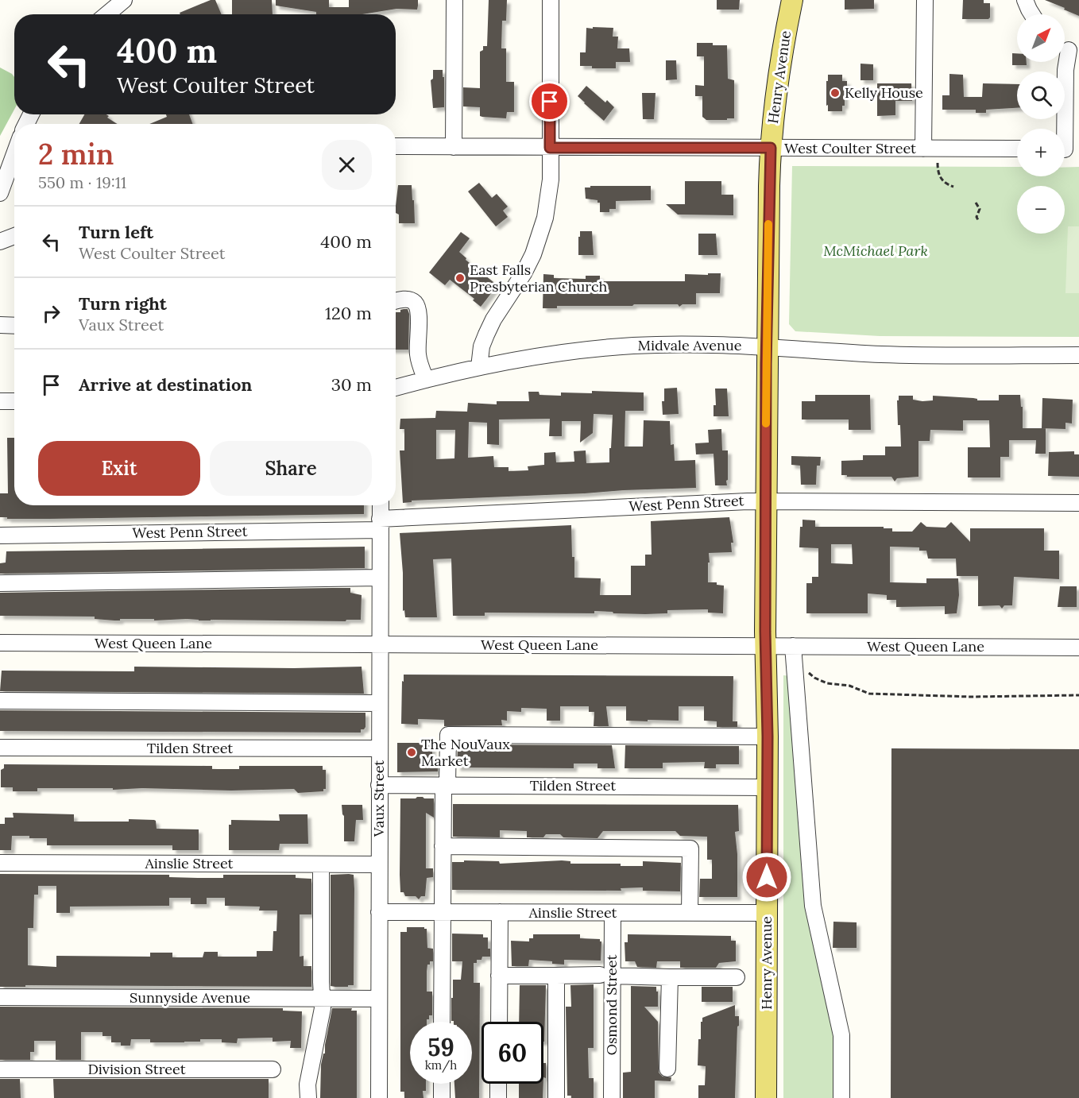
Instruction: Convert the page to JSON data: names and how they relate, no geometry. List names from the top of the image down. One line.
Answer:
{"streets":{"main road":["Henry Avenue"],"street":["West Coulter Street","Midvale Avenue","West Penn Street","West Queen Lane","Tilden Street","Vaux Street","Ainslie Street","Sunnyside Avenue","Osmond Street","Division Street"]},"crossings":[["Henry Avenue","West Coulter Street"],["Henry Avenue","Midvale Avenue"],["Henry Avenue","West Penn Street"],["Henry Avenue","West Queen Lane"],["Henry Avenue","Tilden Street"],["Henry Avenue","Ainslie Street"],["West Penn Street","Vaux Street"],["West Queen Lane","Vaux Street"],["Tilden Street","Vaux Street"],["Vaux Street","Ainslie Street"],["Vaux Street","Sunnyside Avenue"],["Ainslie Street","Osmond Street"]],"parks":["McMichael Park"],"places":["Kelly House","East Falls Presbyterian Church","The NouVaux Market"],"north":"top right","page":{"map_buttons":["+","−"],"turn":["400 m","West Coulter Street"],"heading":["2 min","550 m · 19:11"],"list":[{"name":"Turn left","note":"West Coulter Street","value":"400 m"},{"name":"Turn right","note":"Vaux Street","value":"120 m"},{"name":"Arrive at destination","value":"30 m"}],"buttons":["Exit","Share"],"speed":"59 km/h","limit":"60"}}
